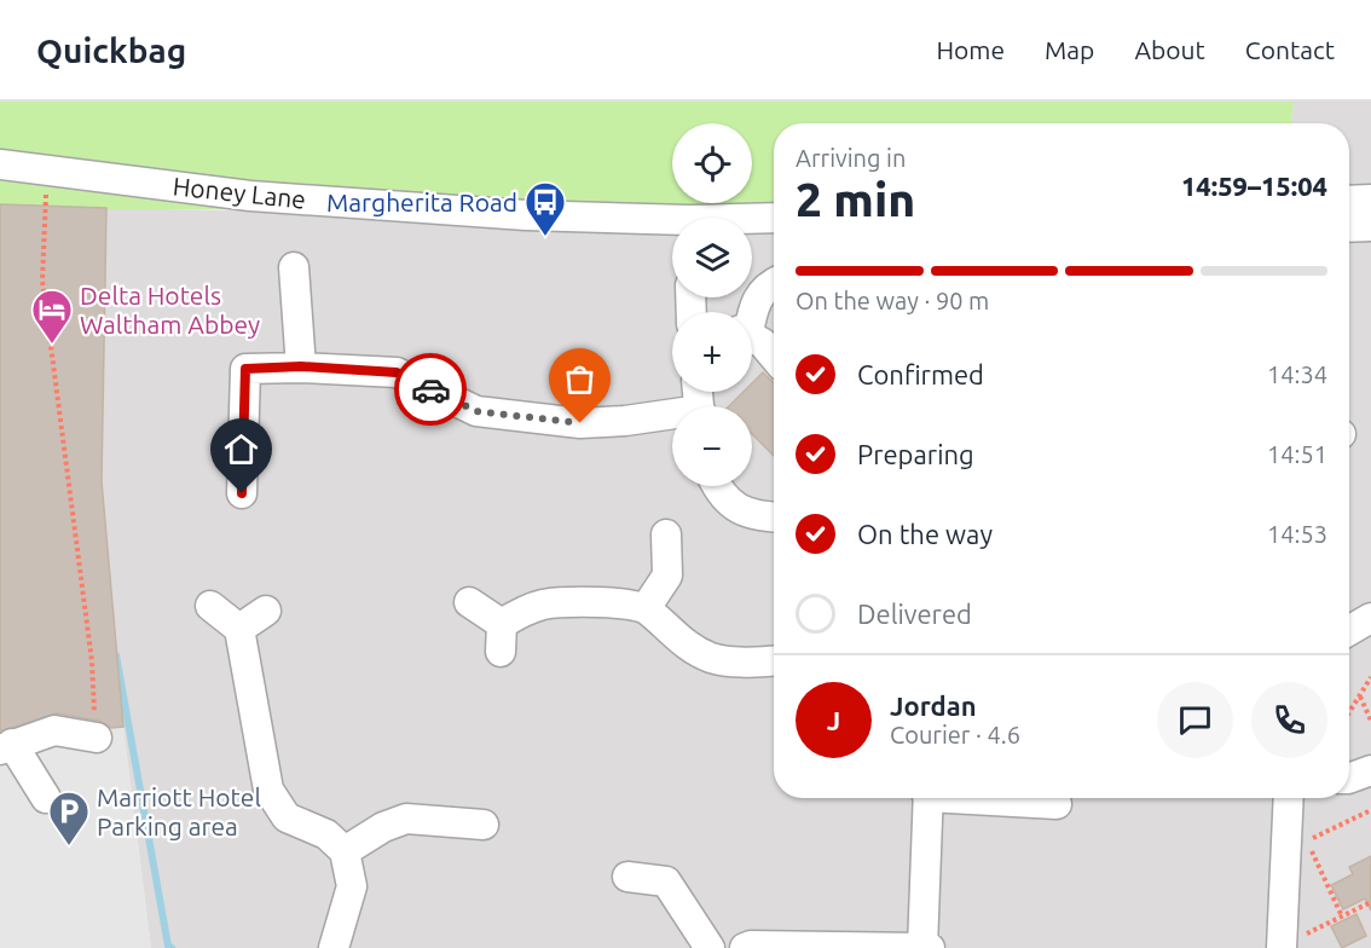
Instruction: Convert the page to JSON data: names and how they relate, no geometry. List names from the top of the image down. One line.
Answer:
{"streets":{"street":["Honey Lane"]},"places":{"bus stop":["Margherita Road"],"hotel":["Delta Hotels Waltham Abbey"],"parking":["Marriott Hotel Parking area"]},"page":{"header":"Quickbag","nav":["Home","Map","About","Contact"],"map_buttons":["+","−"],"heading":["2 min","Arriving in","14:59–15:04"],"panel":["Jordan","Courier · 4.6"],"bar":"On the way · 90 m","list":[["Confirmed","14:34"],["Preparing","14:51"],["On the way","14:53"],"Delivered"],"round":"J"}}
